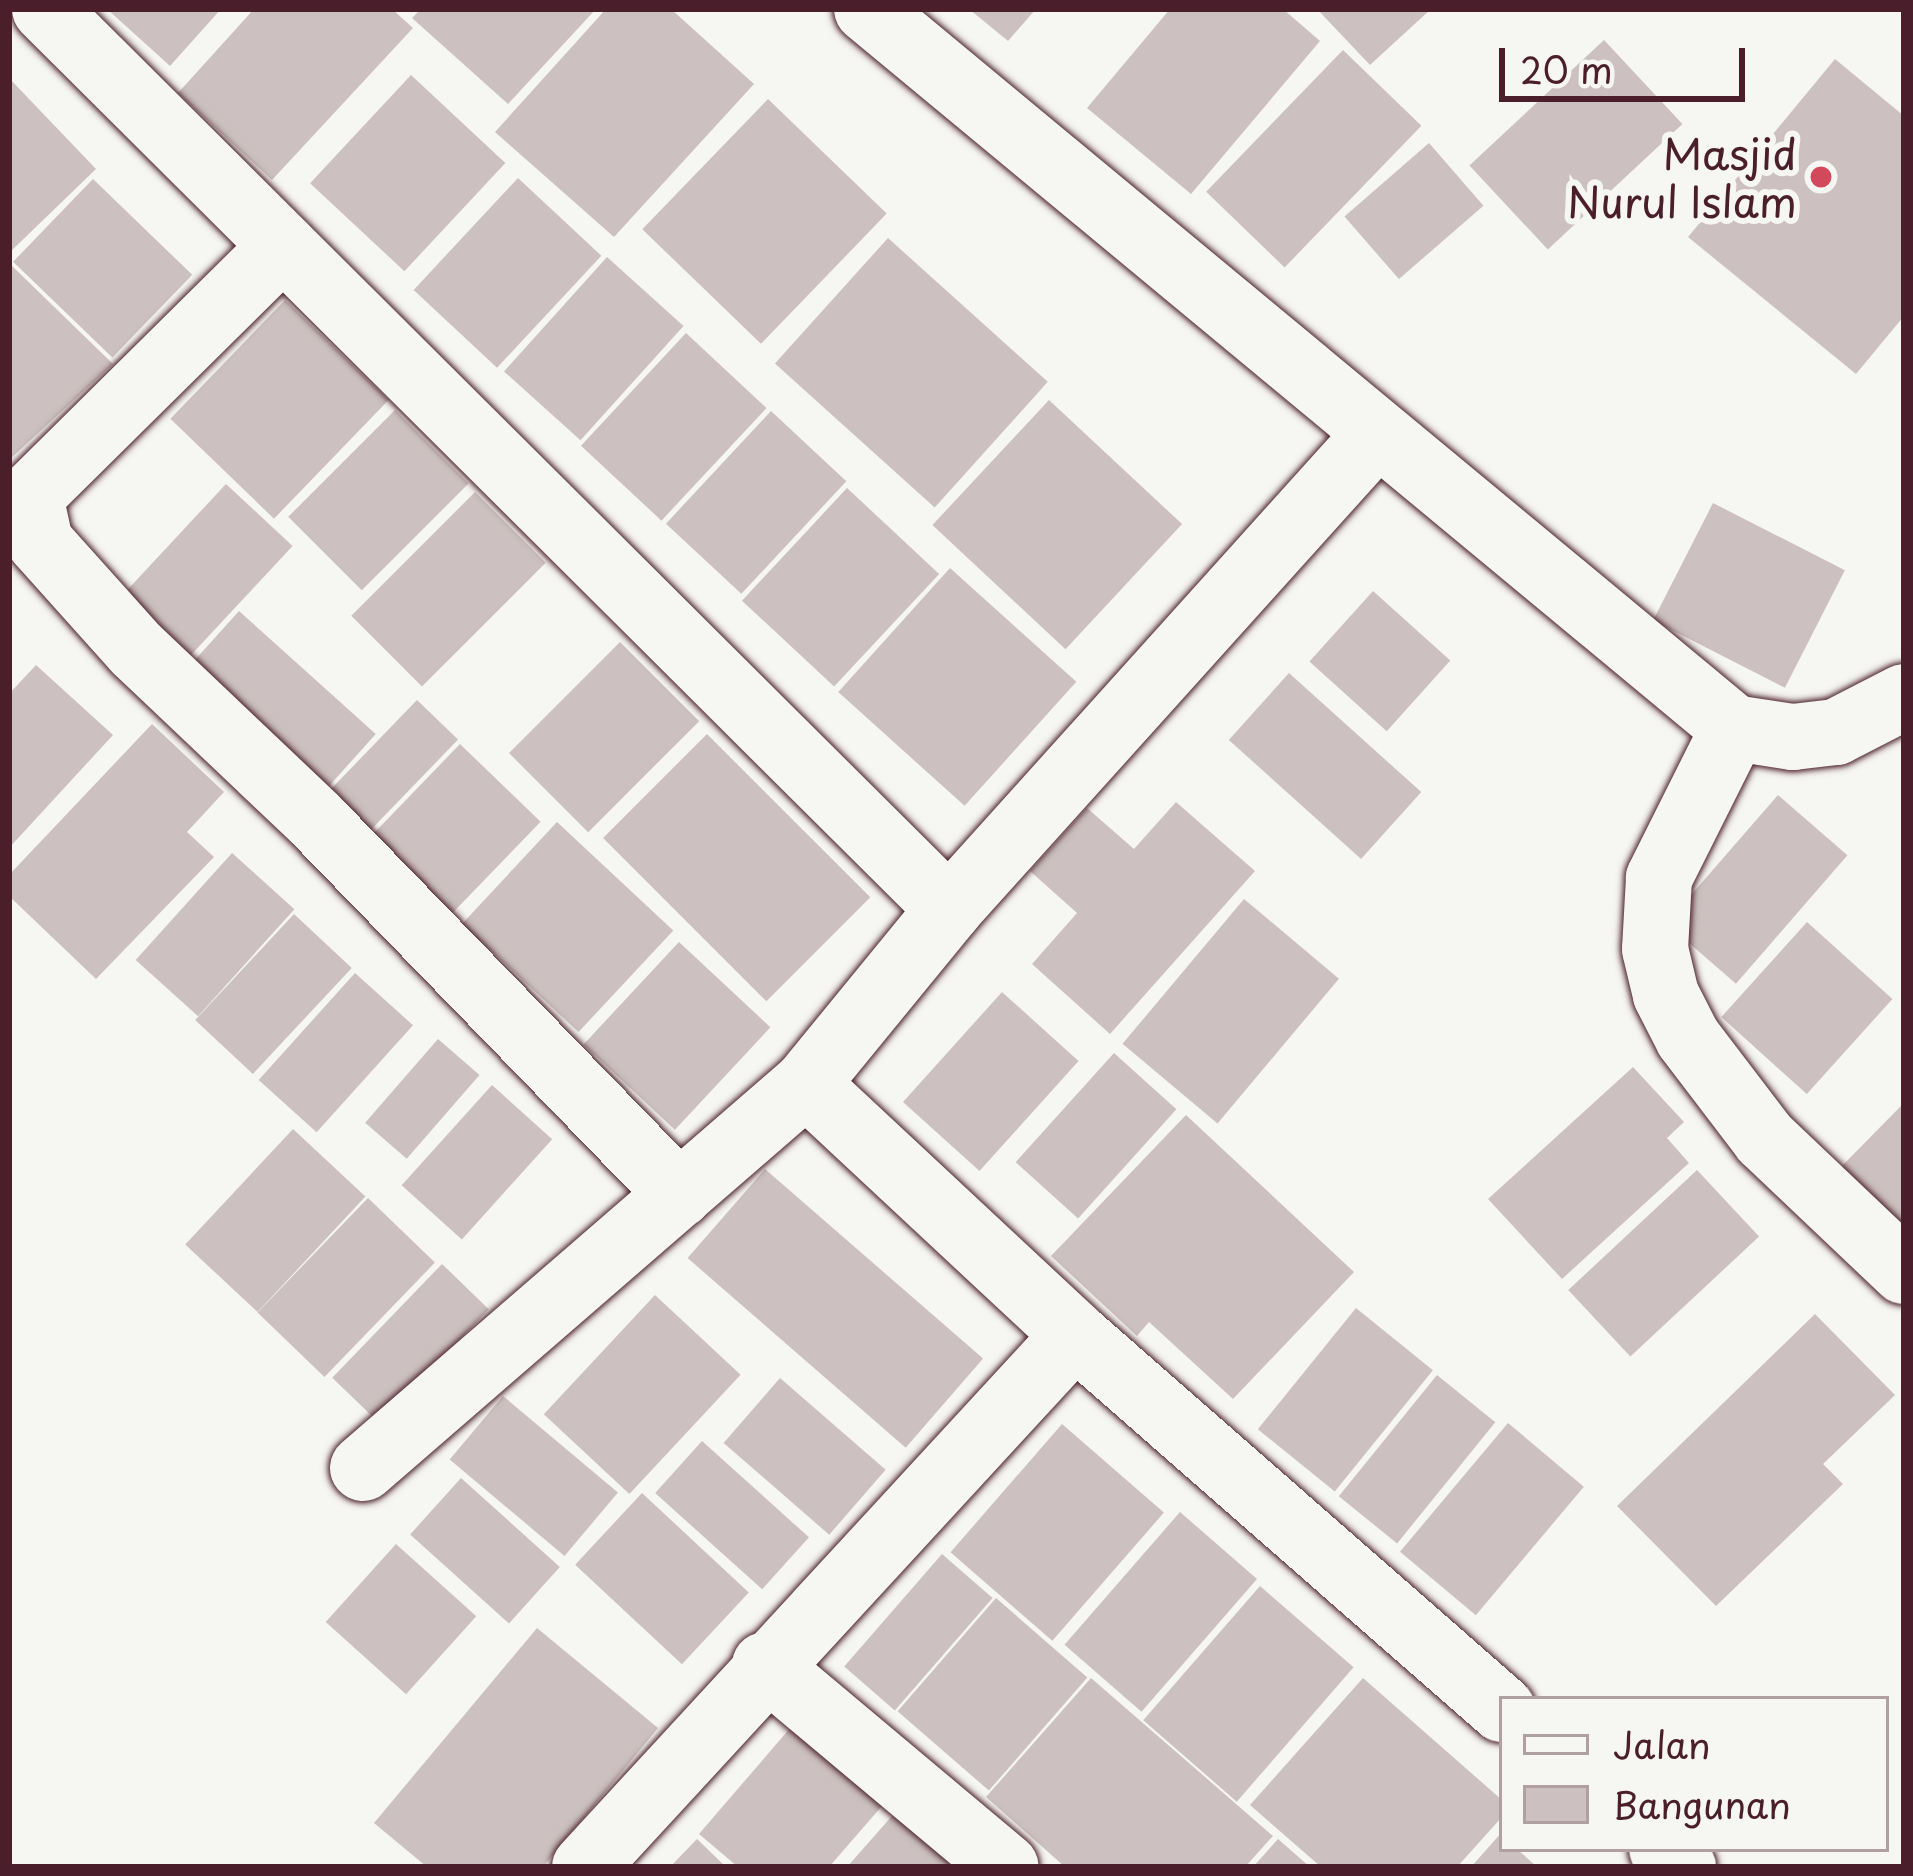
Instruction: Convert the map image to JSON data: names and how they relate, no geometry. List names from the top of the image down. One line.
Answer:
{"places":["Masjid Nurul Islam"],"legend":["Jalan","Bangunan"],"scale_bar":"20 m"}
